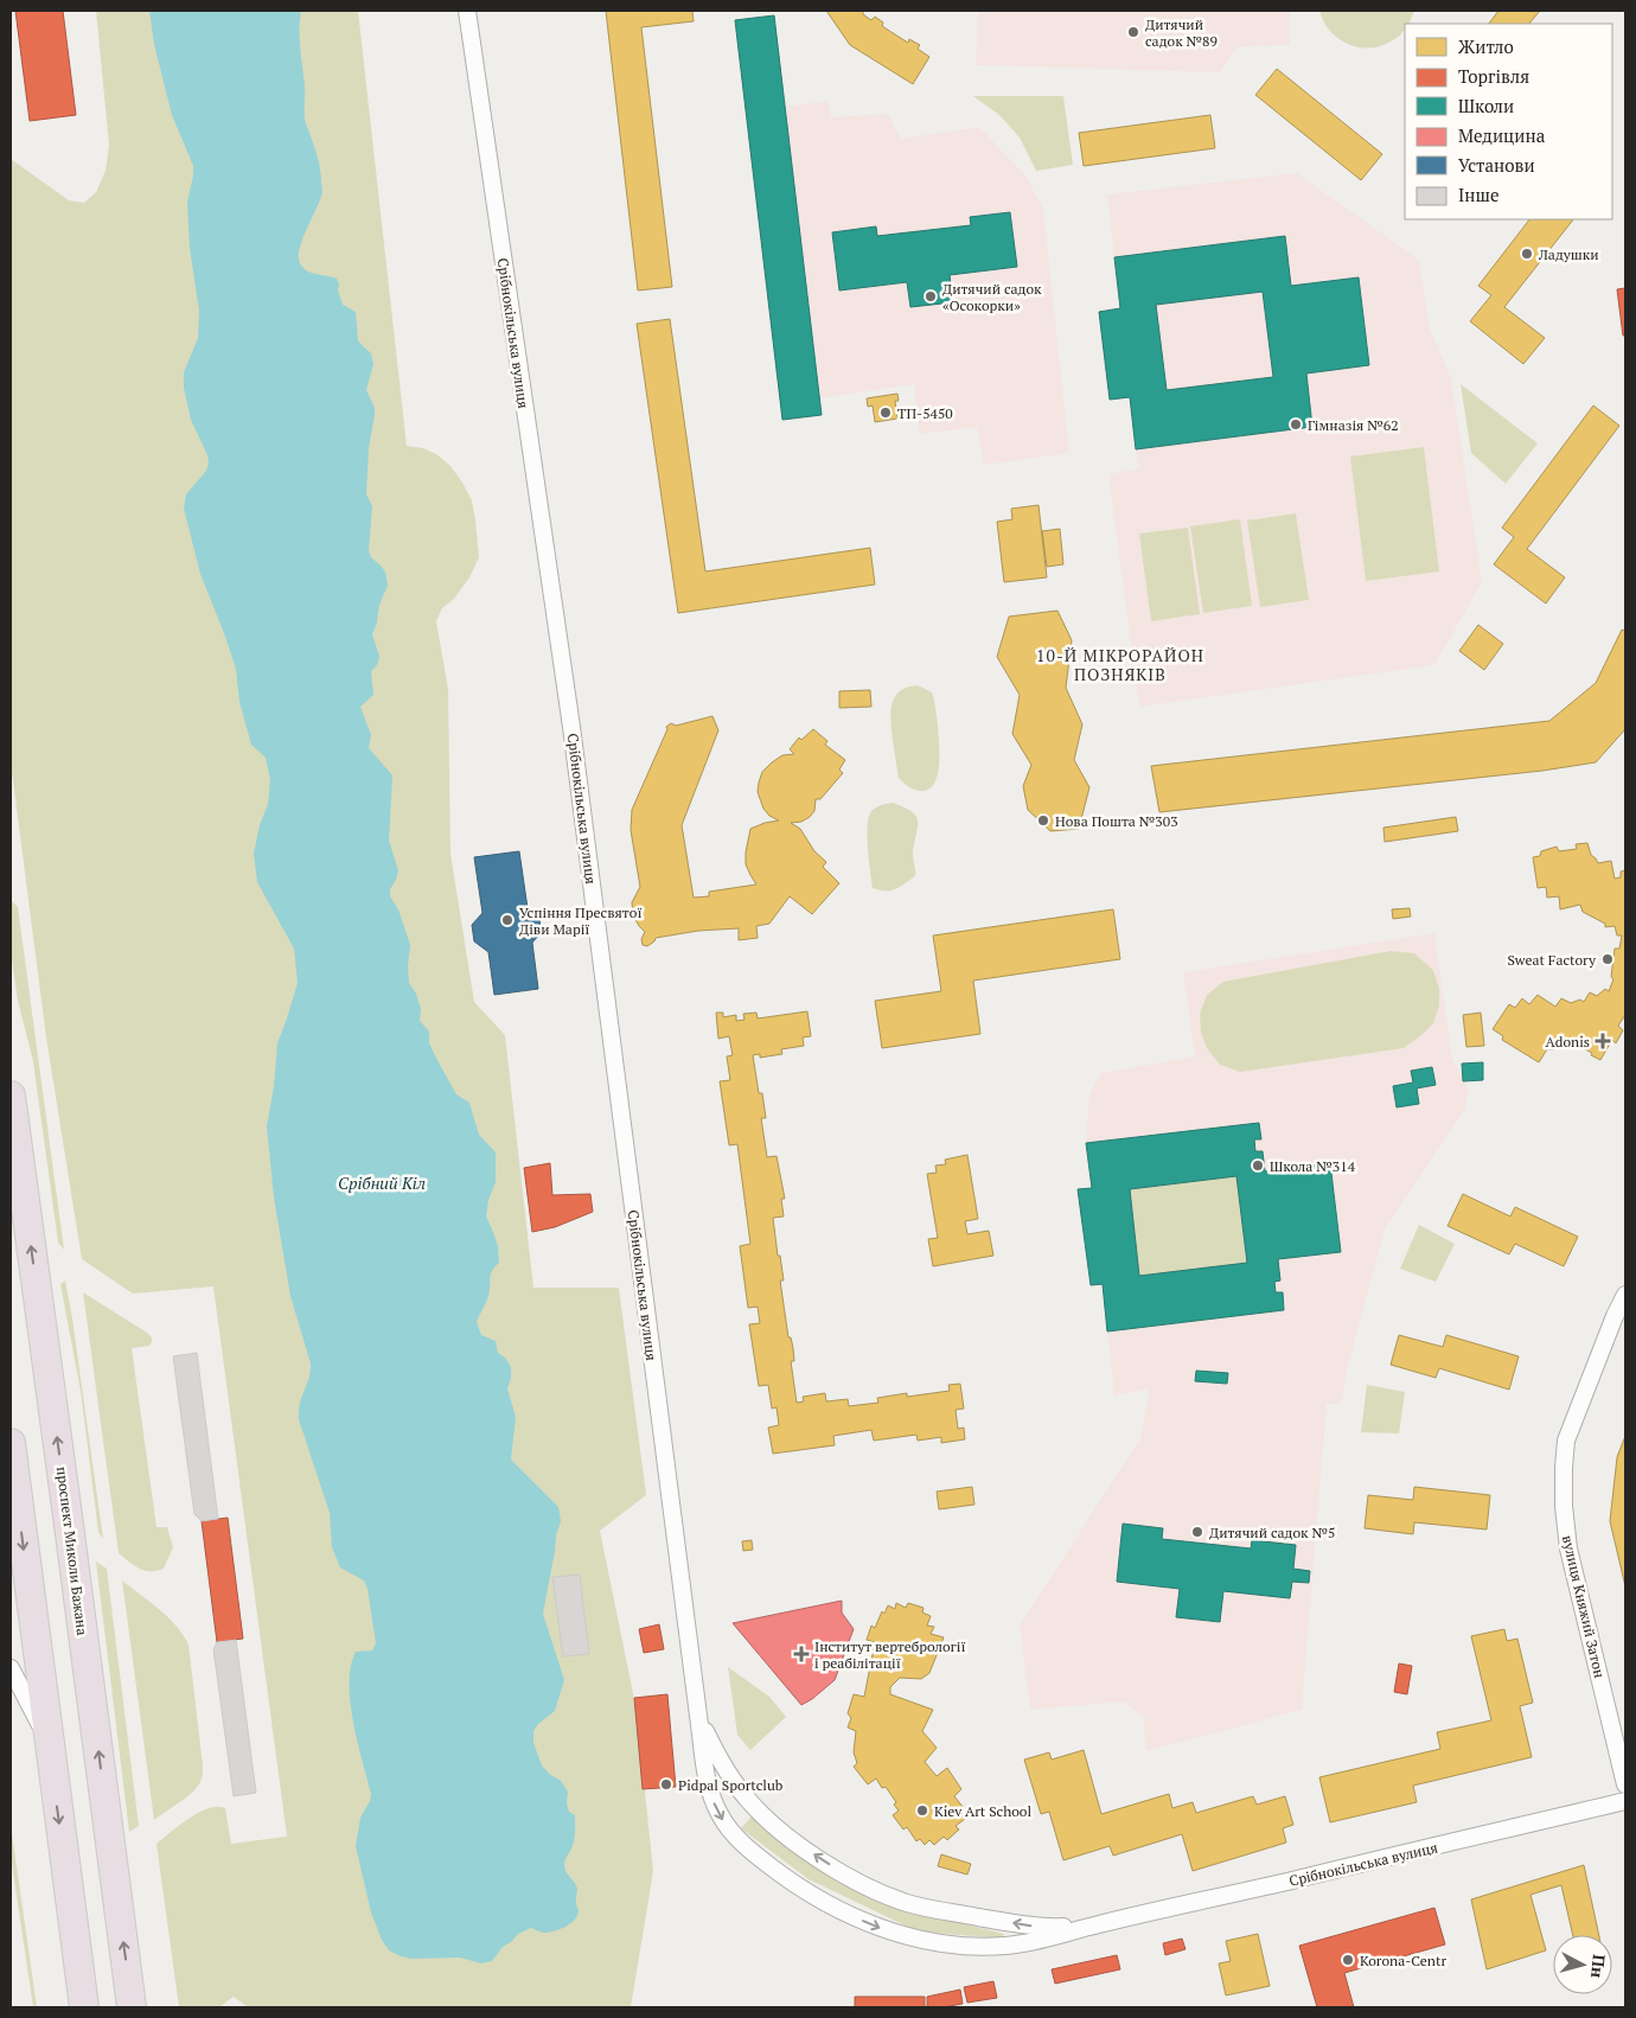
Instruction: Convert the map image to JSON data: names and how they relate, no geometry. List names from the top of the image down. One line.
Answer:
{"streets":{"highway":["проспект Миколи Бажана"],"street":["Срібнокільська вулиця","вулиця Княжий Затон"]},"districts":["10-Й МІКРОРАЙОН ПОЗНЯКІВ"],"water":["Срібний Кіл"],"places":{"other":["Дитячий садок №89","Ладушки","Дитячий садок «Осокорки»","ТП-5450","Гімназія №62","Нова Пошта №303","Успіння Пресвятої Діви Марії","Sweat Factory","Школа №314","Дитячий садок №5","Pidpal Sportclub","Kiev Art School","Korona-Centr"],"health":["Adonis","Інститут вертебрології і реабілітації"]},"legend":["Житло","Торгівля","Школи","Медицина","Установи","Інше"],"north":"right"}
